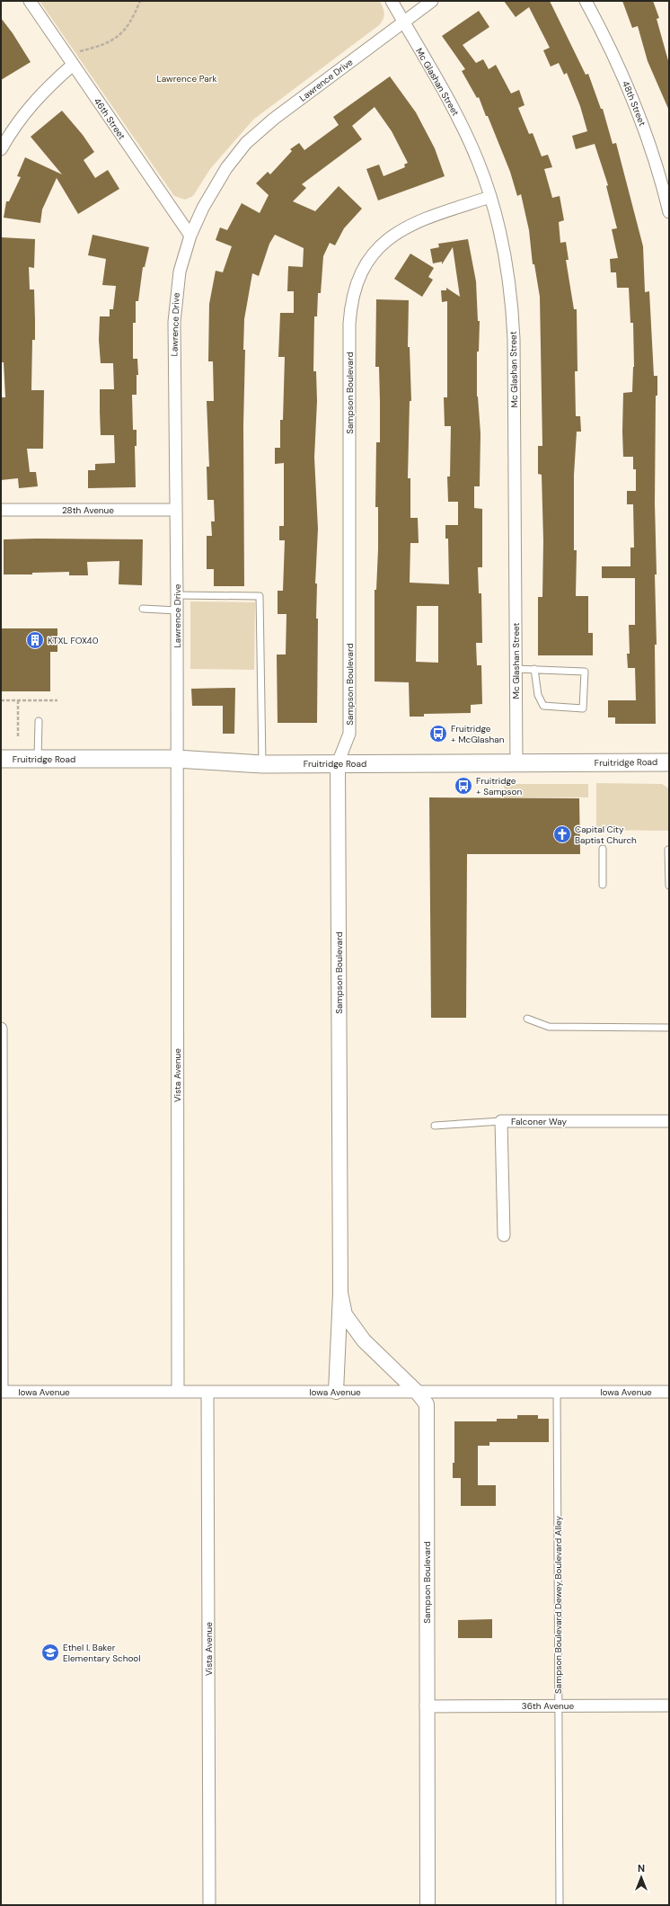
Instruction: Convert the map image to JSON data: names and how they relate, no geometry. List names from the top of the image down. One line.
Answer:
{"streets":{"main road":["Fruitridge Road"],"street":["Lawrence Drive","Mc Glashan Street","48th Street","46th Street","Sampson Boulevard","28th Avenue","Vista Avenue","Falconer Way","Iowa Avenue","36th Avenue"],"lane":["Sampson Boulevard Dewey Boulevard Alley"]},"crossings":[["Lawrence Drive","Mc Glashan Street"],["Lawrence Drive","46th Street"],["Lawrence Drive","28th Avenue"],["Lawrence Drive","Fruitridge Road"],["Lawrence Drive","Vista Avenue"],["Mc Glashan Street","Sampson Boulevard"],["Mc Glashan Street","Fruitridge Road"],["Sampson Boulevard","Fruitridge Road"],["Sampson Boulevard","Iowa Avenue"],["Sampson Boulevard","36th Avenue"],["Fruitridge Road","Vista Avenue"],["Vista Avenue","Iowa Avenue"],["Iowa Avenue","Sampson Boulevard Dewey Boulevard Alley"],["Sampson Boulevard Dewey Boulevard Alley","36th Avenue"]],"parks":["Lawrence Park"],"places":{"building":["KTXL FOX40"],"bus stop":["Fruitridge + McGlashan","Fruitridge + Sampson"],"church":["Capital City Baptist Church"],"school or university":["Ethel I. Baker Elementary School"]},"north":"top"}
